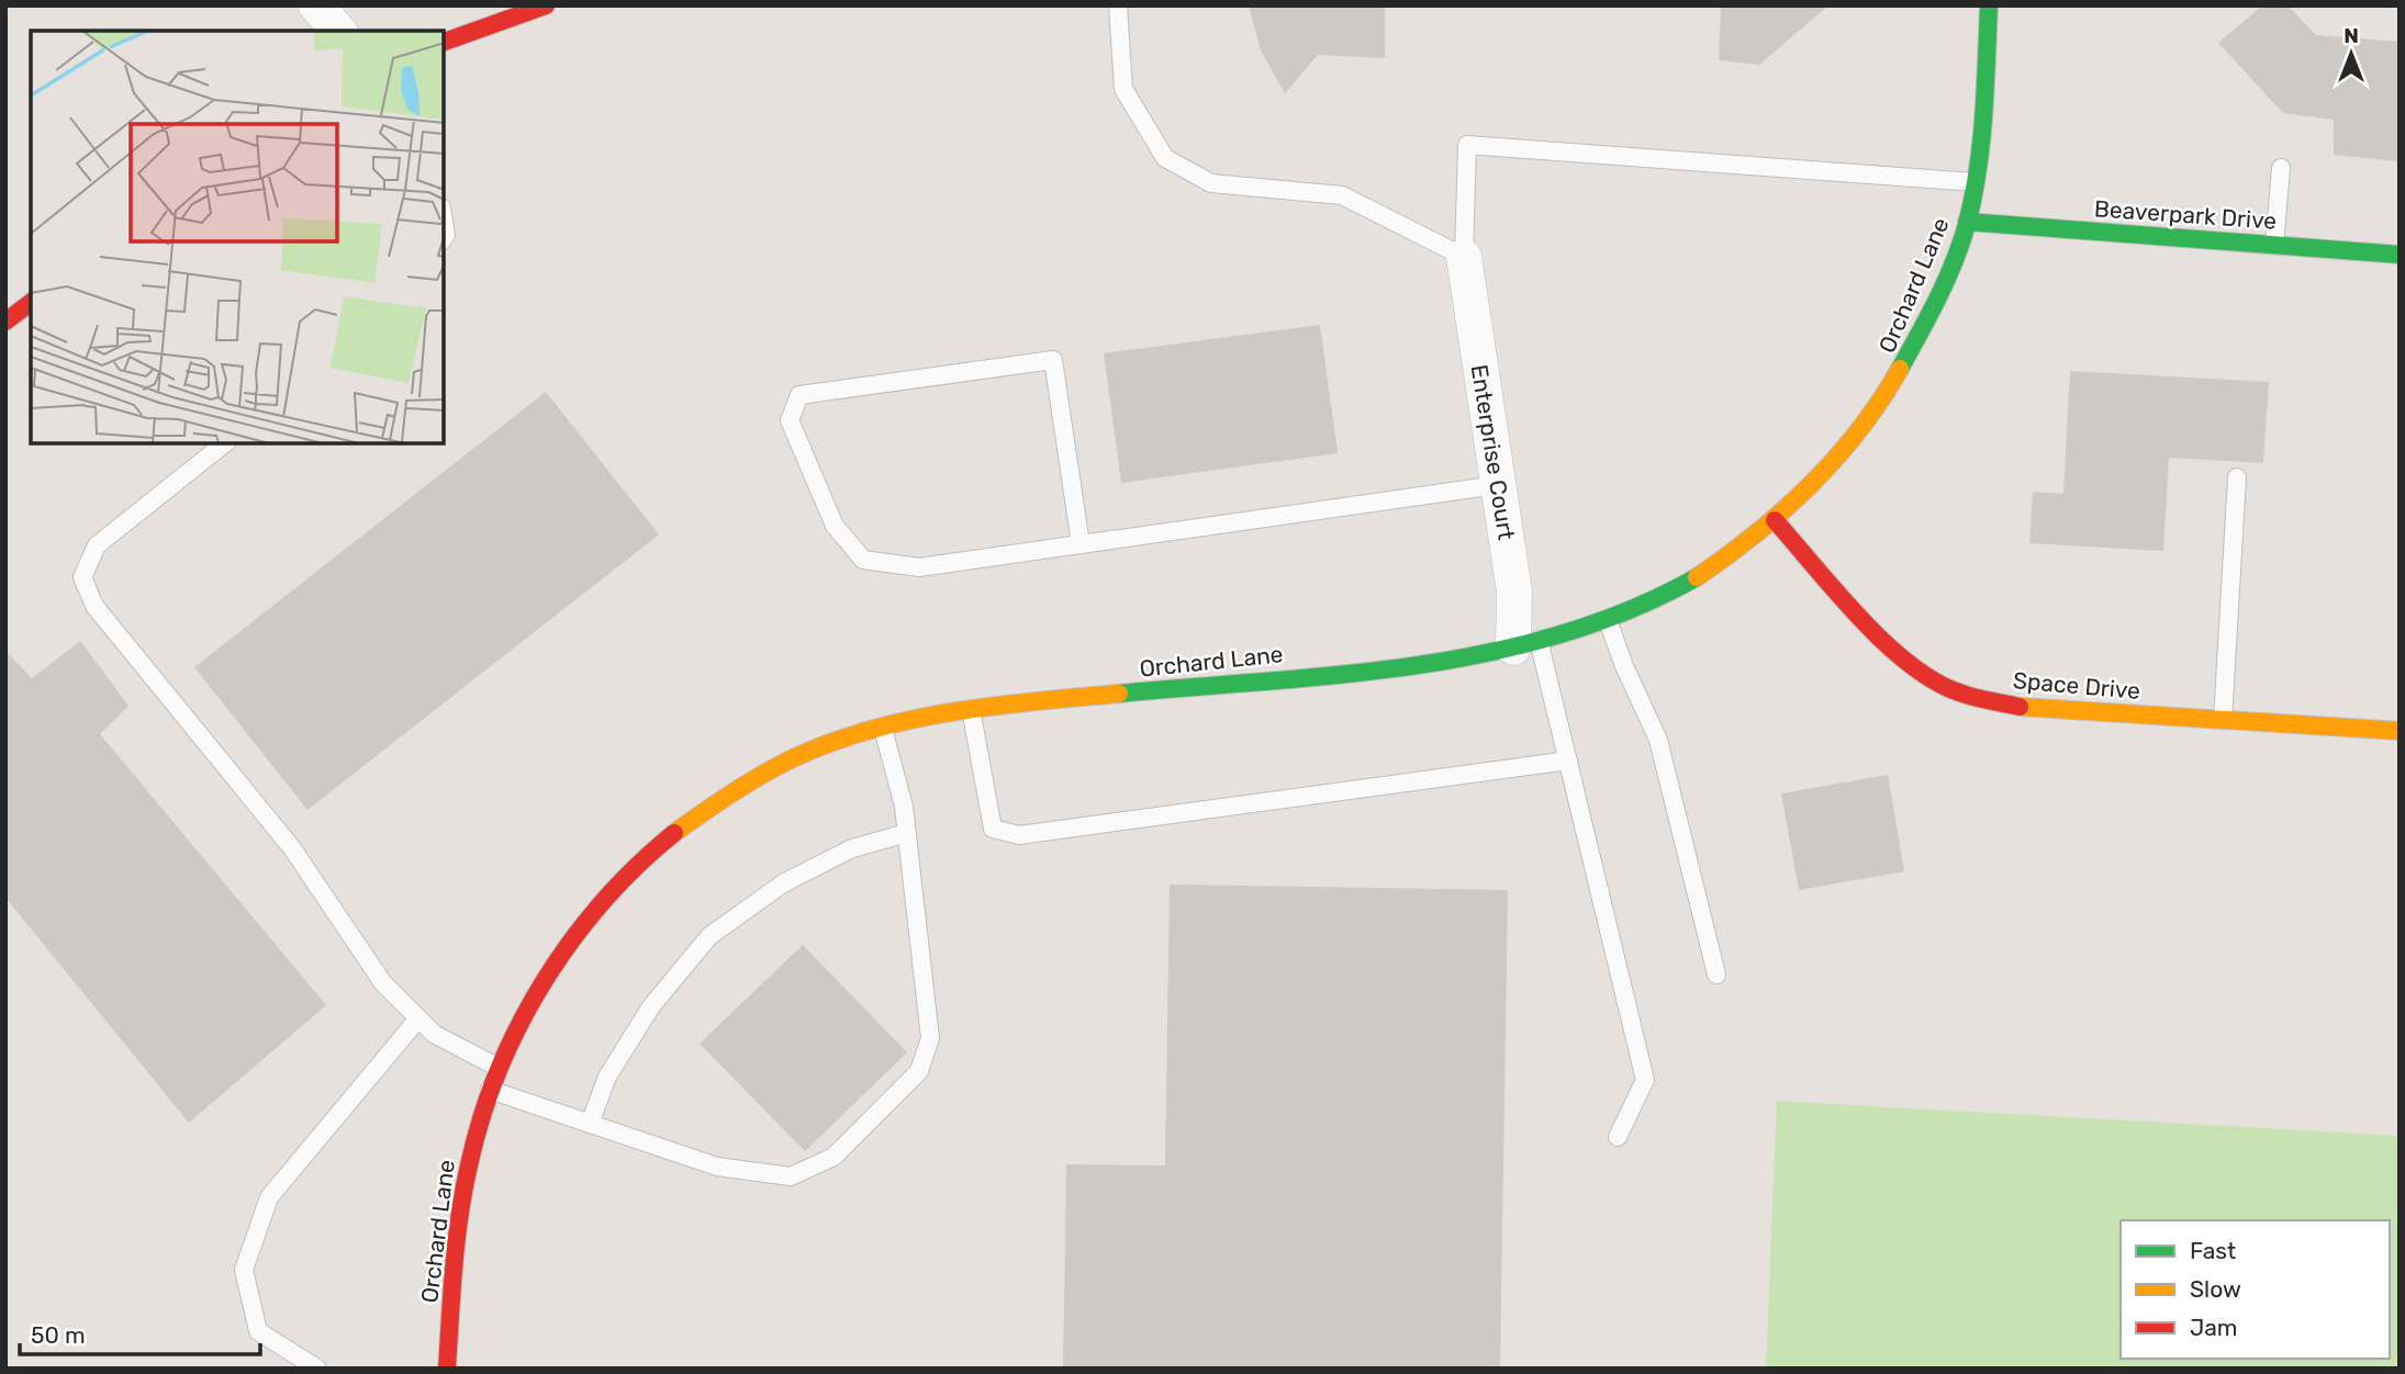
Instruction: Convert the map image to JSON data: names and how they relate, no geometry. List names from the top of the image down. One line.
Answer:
{"streets":{"main road":["Beaverpark Drive","Orchard Lane","Space Drive"],"street":["Enterprise Court"]},"crossings":[["Beaverpark Drive","Orchard Lane"],["Orchard Lane","Enterprise Court"],["Orchard Lane","Space Drive"]],"legend":["Fast","Slow","Jam"],"scale_bar":"50 m","north":"top"}
